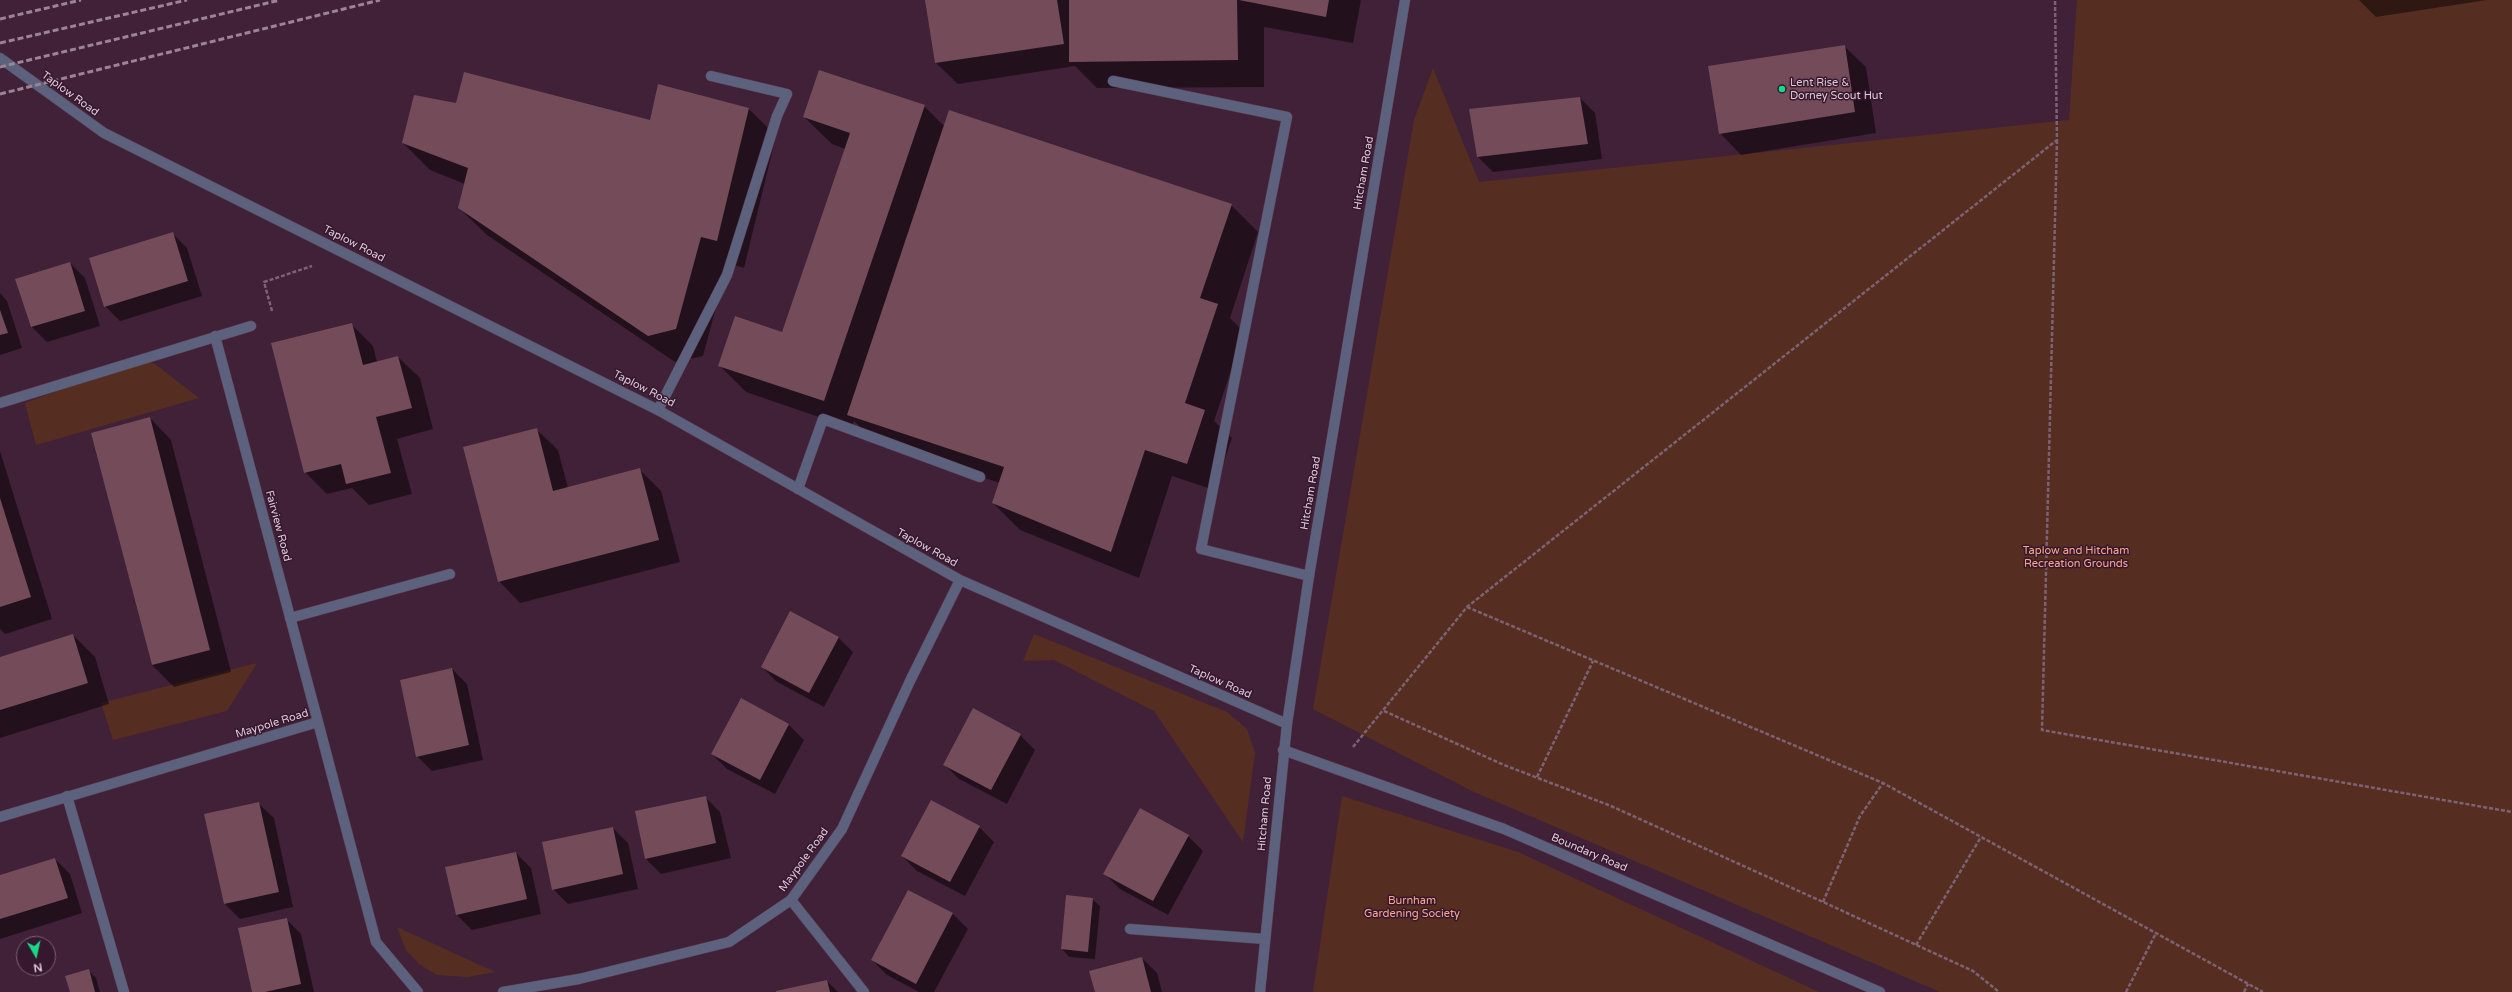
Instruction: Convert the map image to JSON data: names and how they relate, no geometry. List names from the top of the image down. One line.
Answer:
{"streets":{"street":["Taplow Road","Hitcham Road","Fairview Road","Maypole Road","Boundary Road"]},"crossings":[["Taplow Road","Hitcham Road"],["Taplow Road","Maypole Road"],["Hitcham Road","Boundary Road"],["Fairview Road","Maypole Road"]],"parks":["Taplow and Hitcham Recreation Grounds","Burnham Gardening Society"],"places":["Lent Rise & Dorney Scout Hut"],"north":"bottom"}
